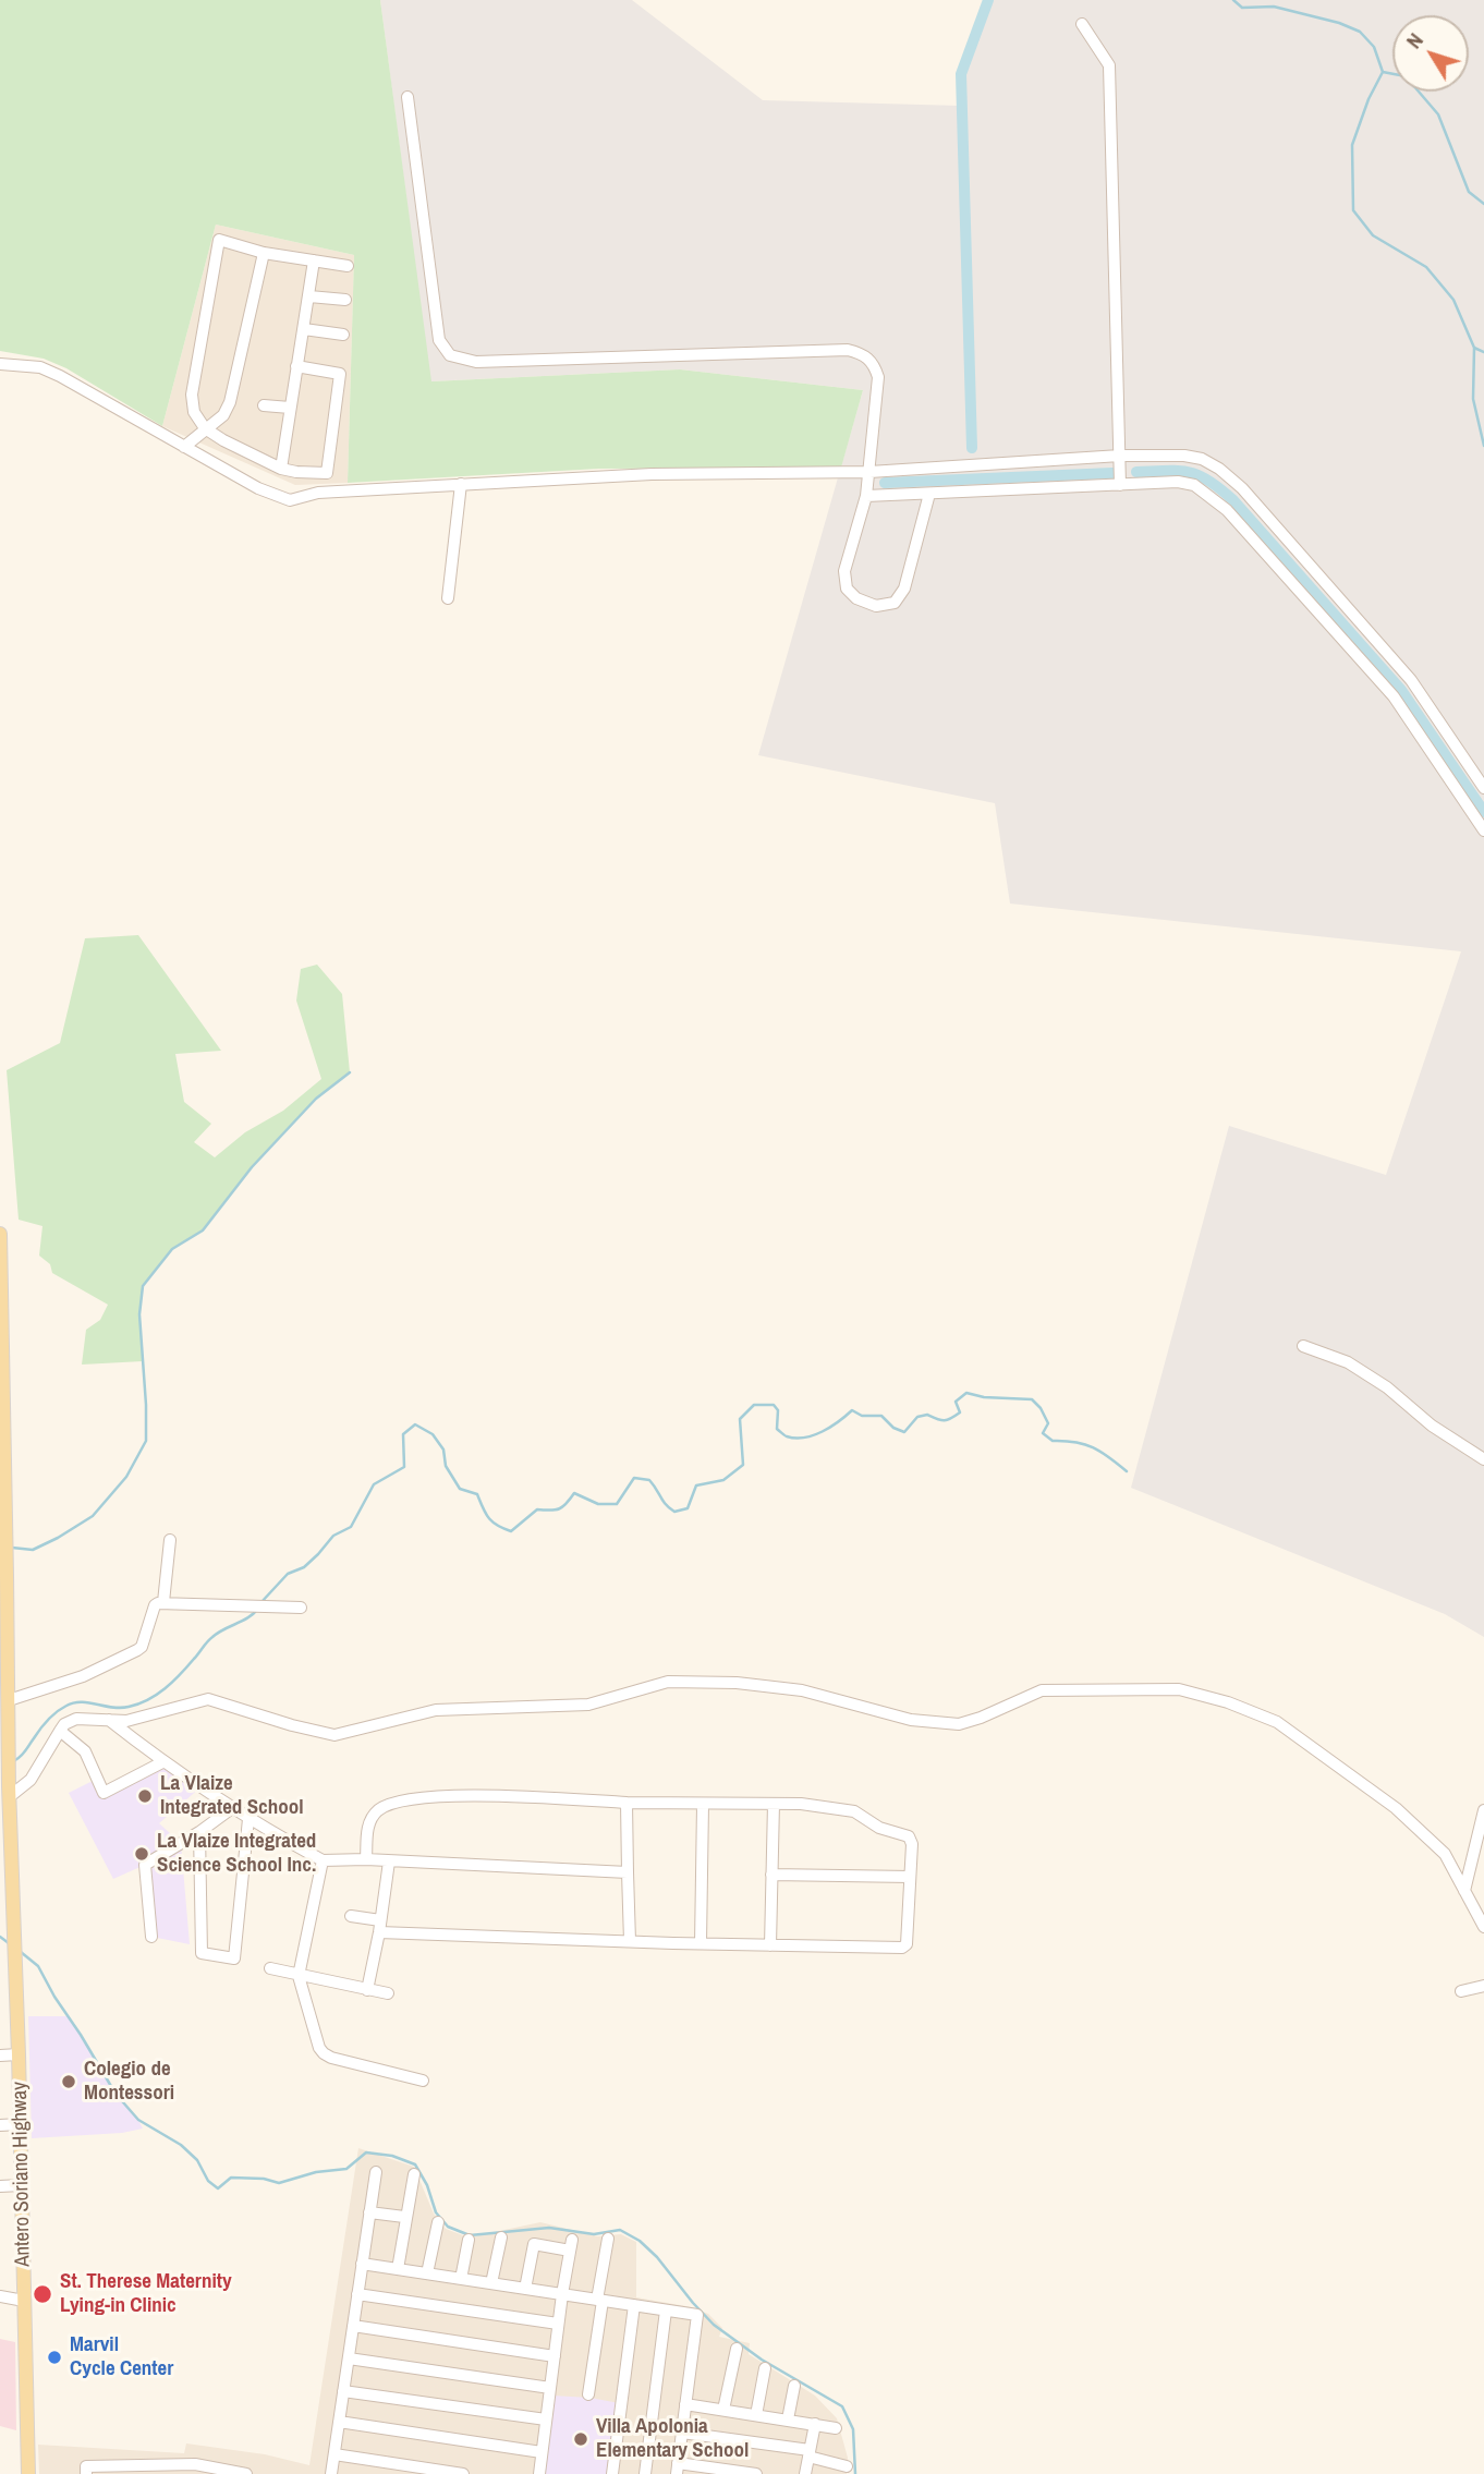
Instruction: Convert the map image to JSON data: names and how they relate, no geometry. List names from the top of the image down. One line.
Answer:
{"streets":{"main road":["Antero Soriano Highway"]},"places":["La Vlaize Integrated School","La Vlaize Integrated Science School Inc.","Colegio de Montessori","St. Therese Maternity Lying-in Clinic","Marvil Cycle Center","Villa Apolonia Elementary School"],"north":"top left"}
